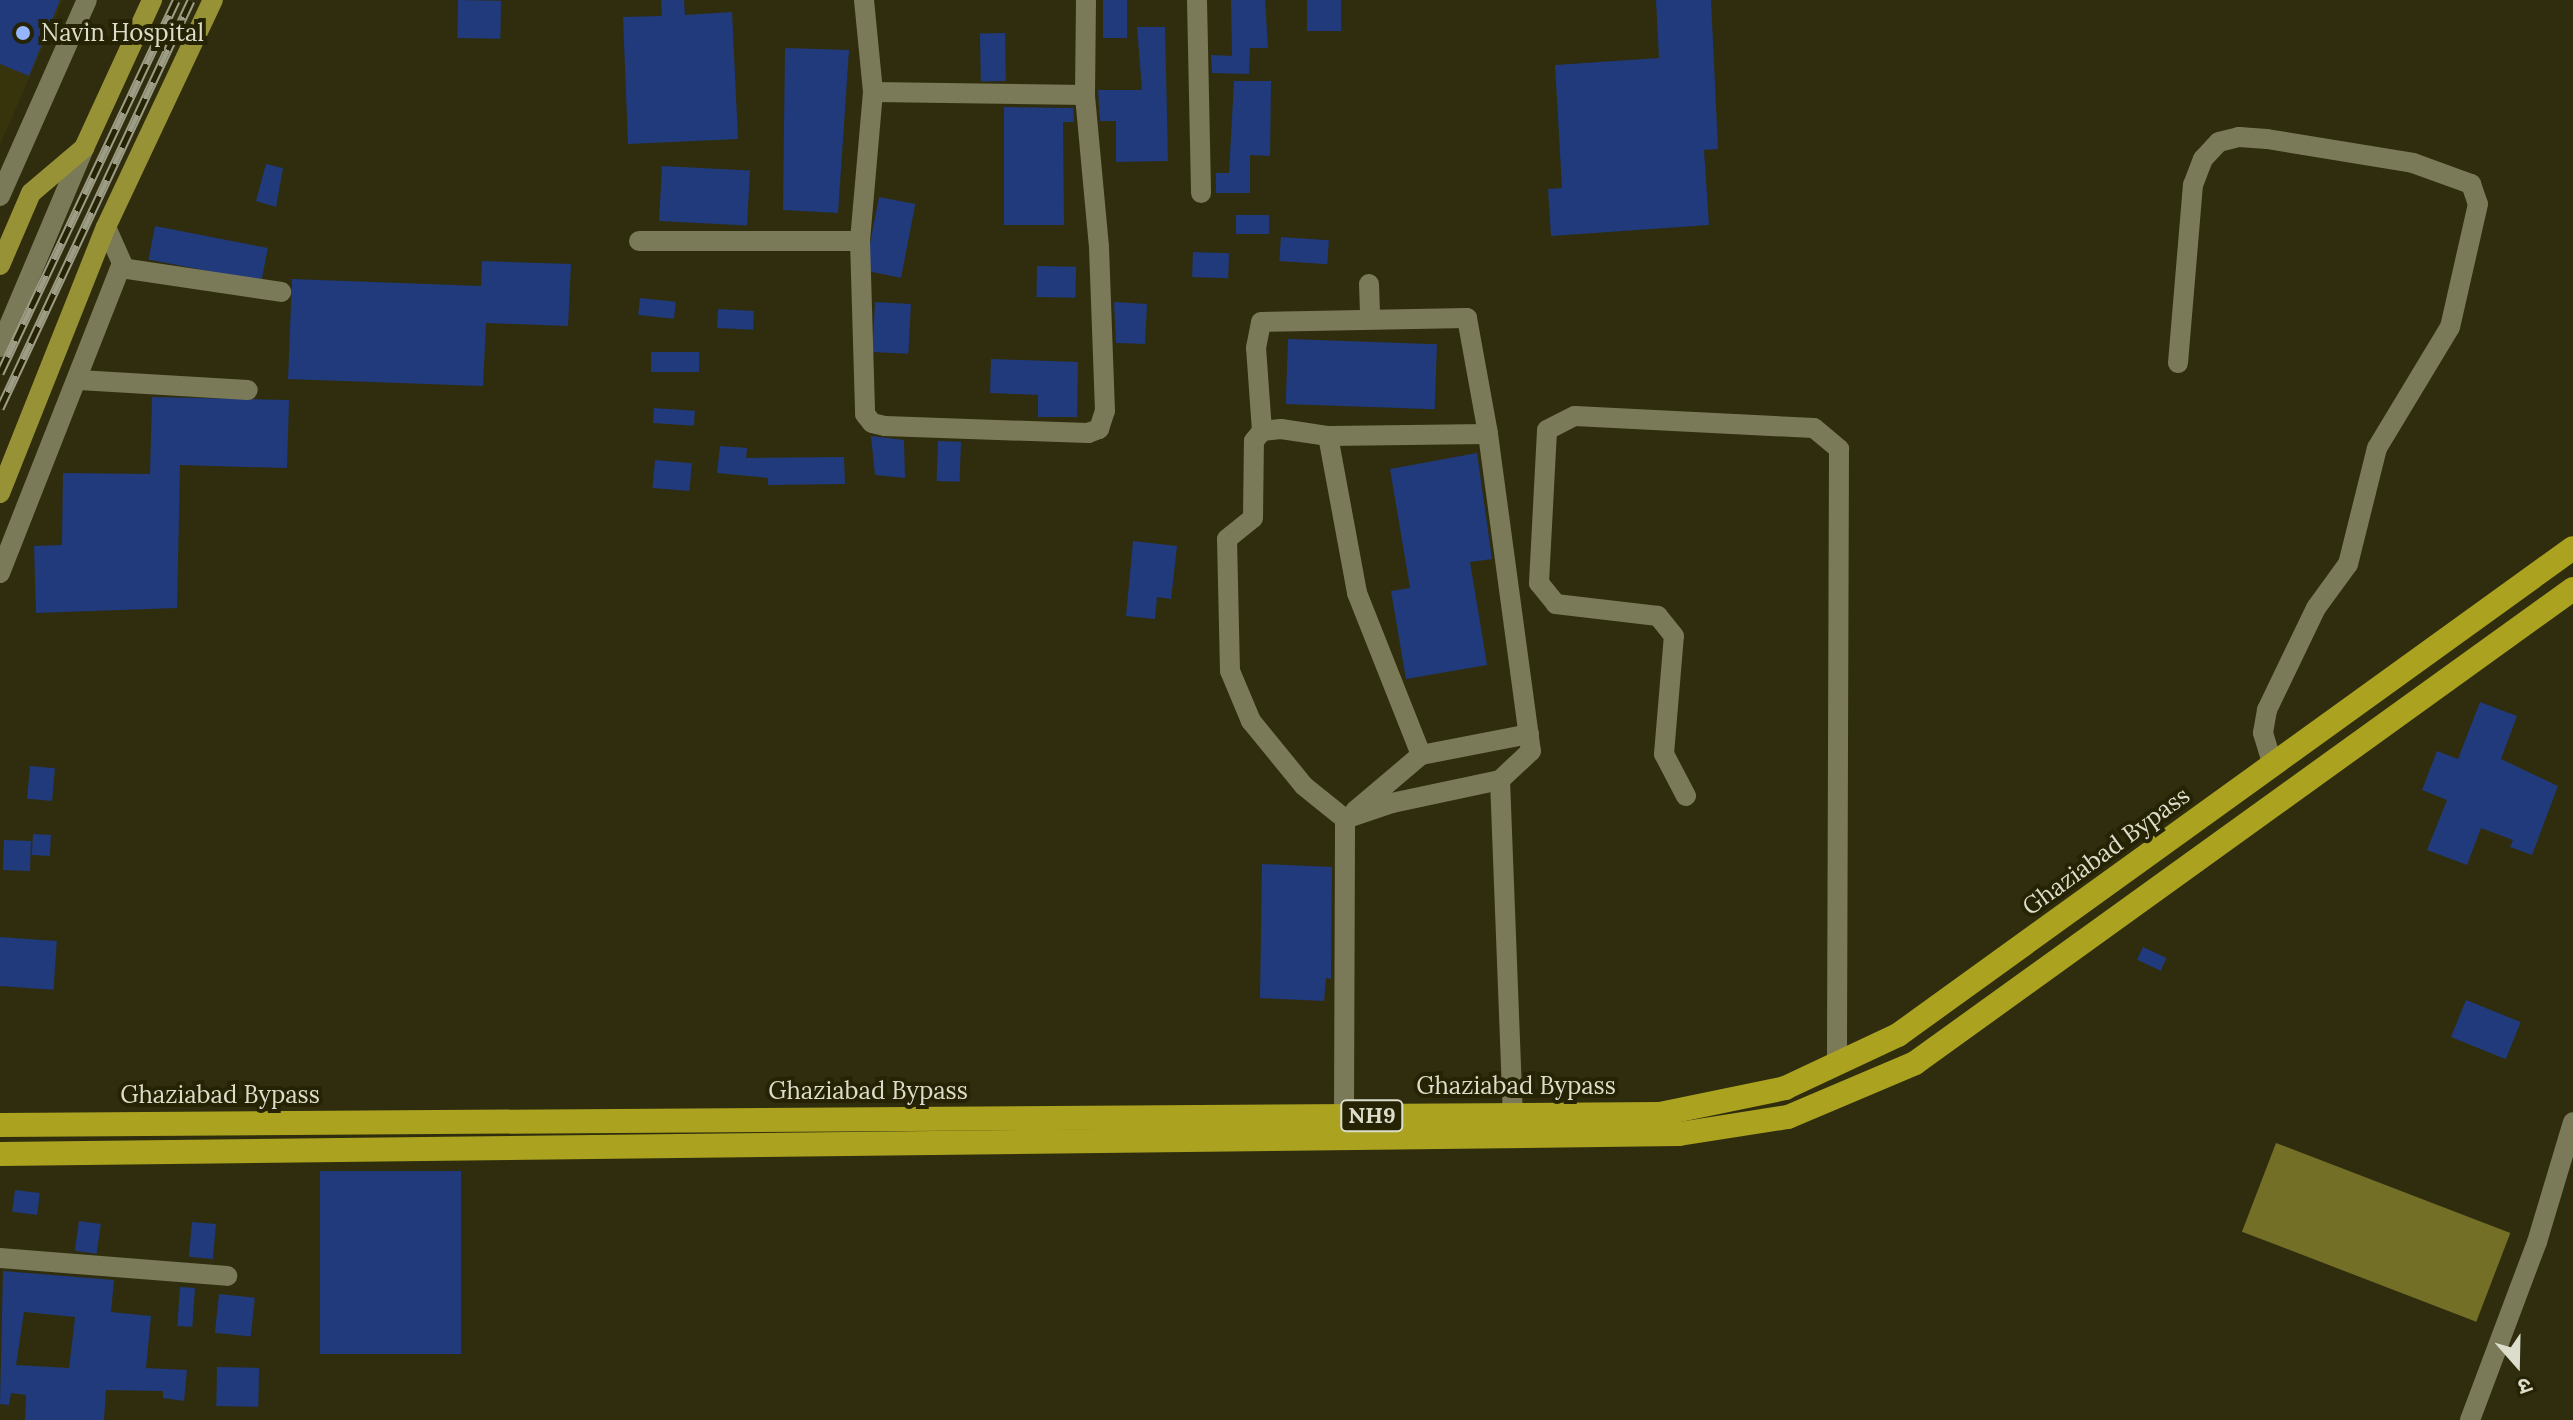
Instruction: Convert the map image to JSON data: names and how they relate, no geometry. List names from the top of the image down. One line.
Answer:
{"streets":{"highway":["Ghaziabad Bypass","NH9"]},"places":["Navin Hospital"],"north":"bottom"}
